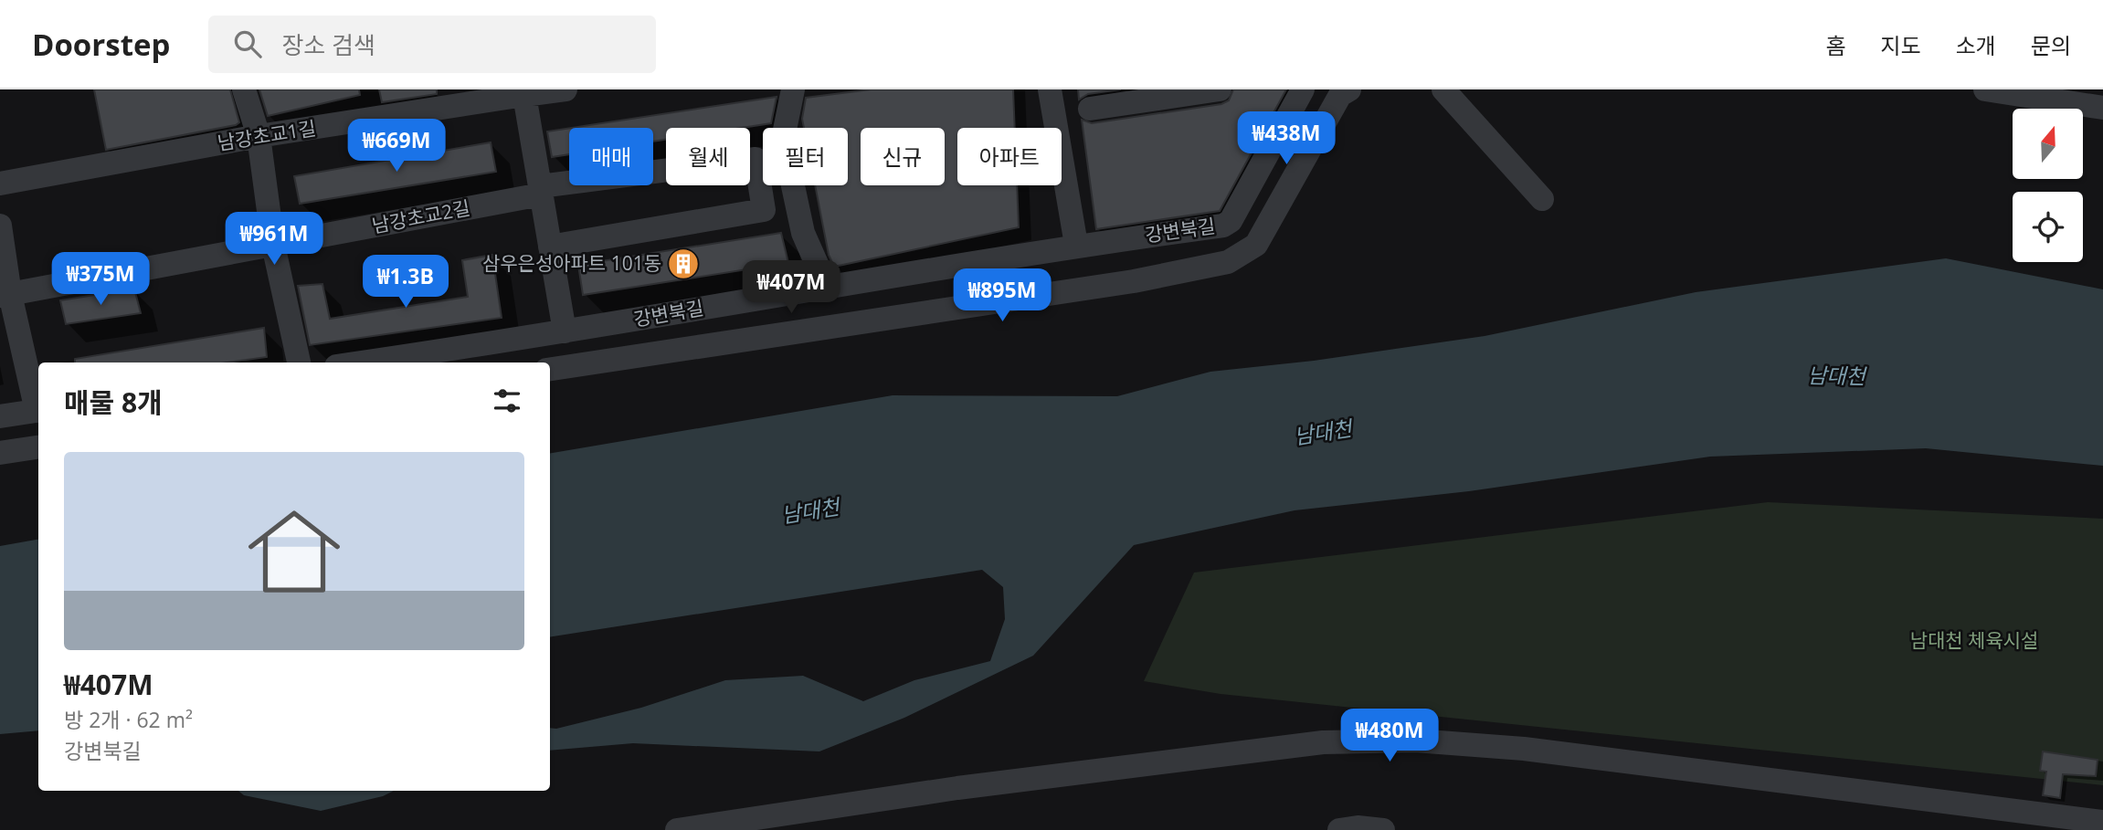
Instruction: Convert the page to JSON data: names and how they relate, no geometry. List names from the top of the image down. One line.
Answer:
{"streets":{"street":["남강초교1길","남강초교2길","강변북길"]},"water":["남대천"],"parks":["남대천 체육시설"],"places":{"building":["삼우은성아파트 101동"]},"north":"top","page":{"header":"Doorstep","search":"장소 검색","nav":["홈","지도","소개","문의"],"price":["₩438M","₩669M","₩961M","₩375M","₩1.3B","₩407M","₩895M","₩480M"],"chip":["매매","월세","필터","신규","아파트"],"heading":"매물 8개","list":[{"name":"₩407M","note":"방 2개 · 62 m² · 강변북길"}]}}
